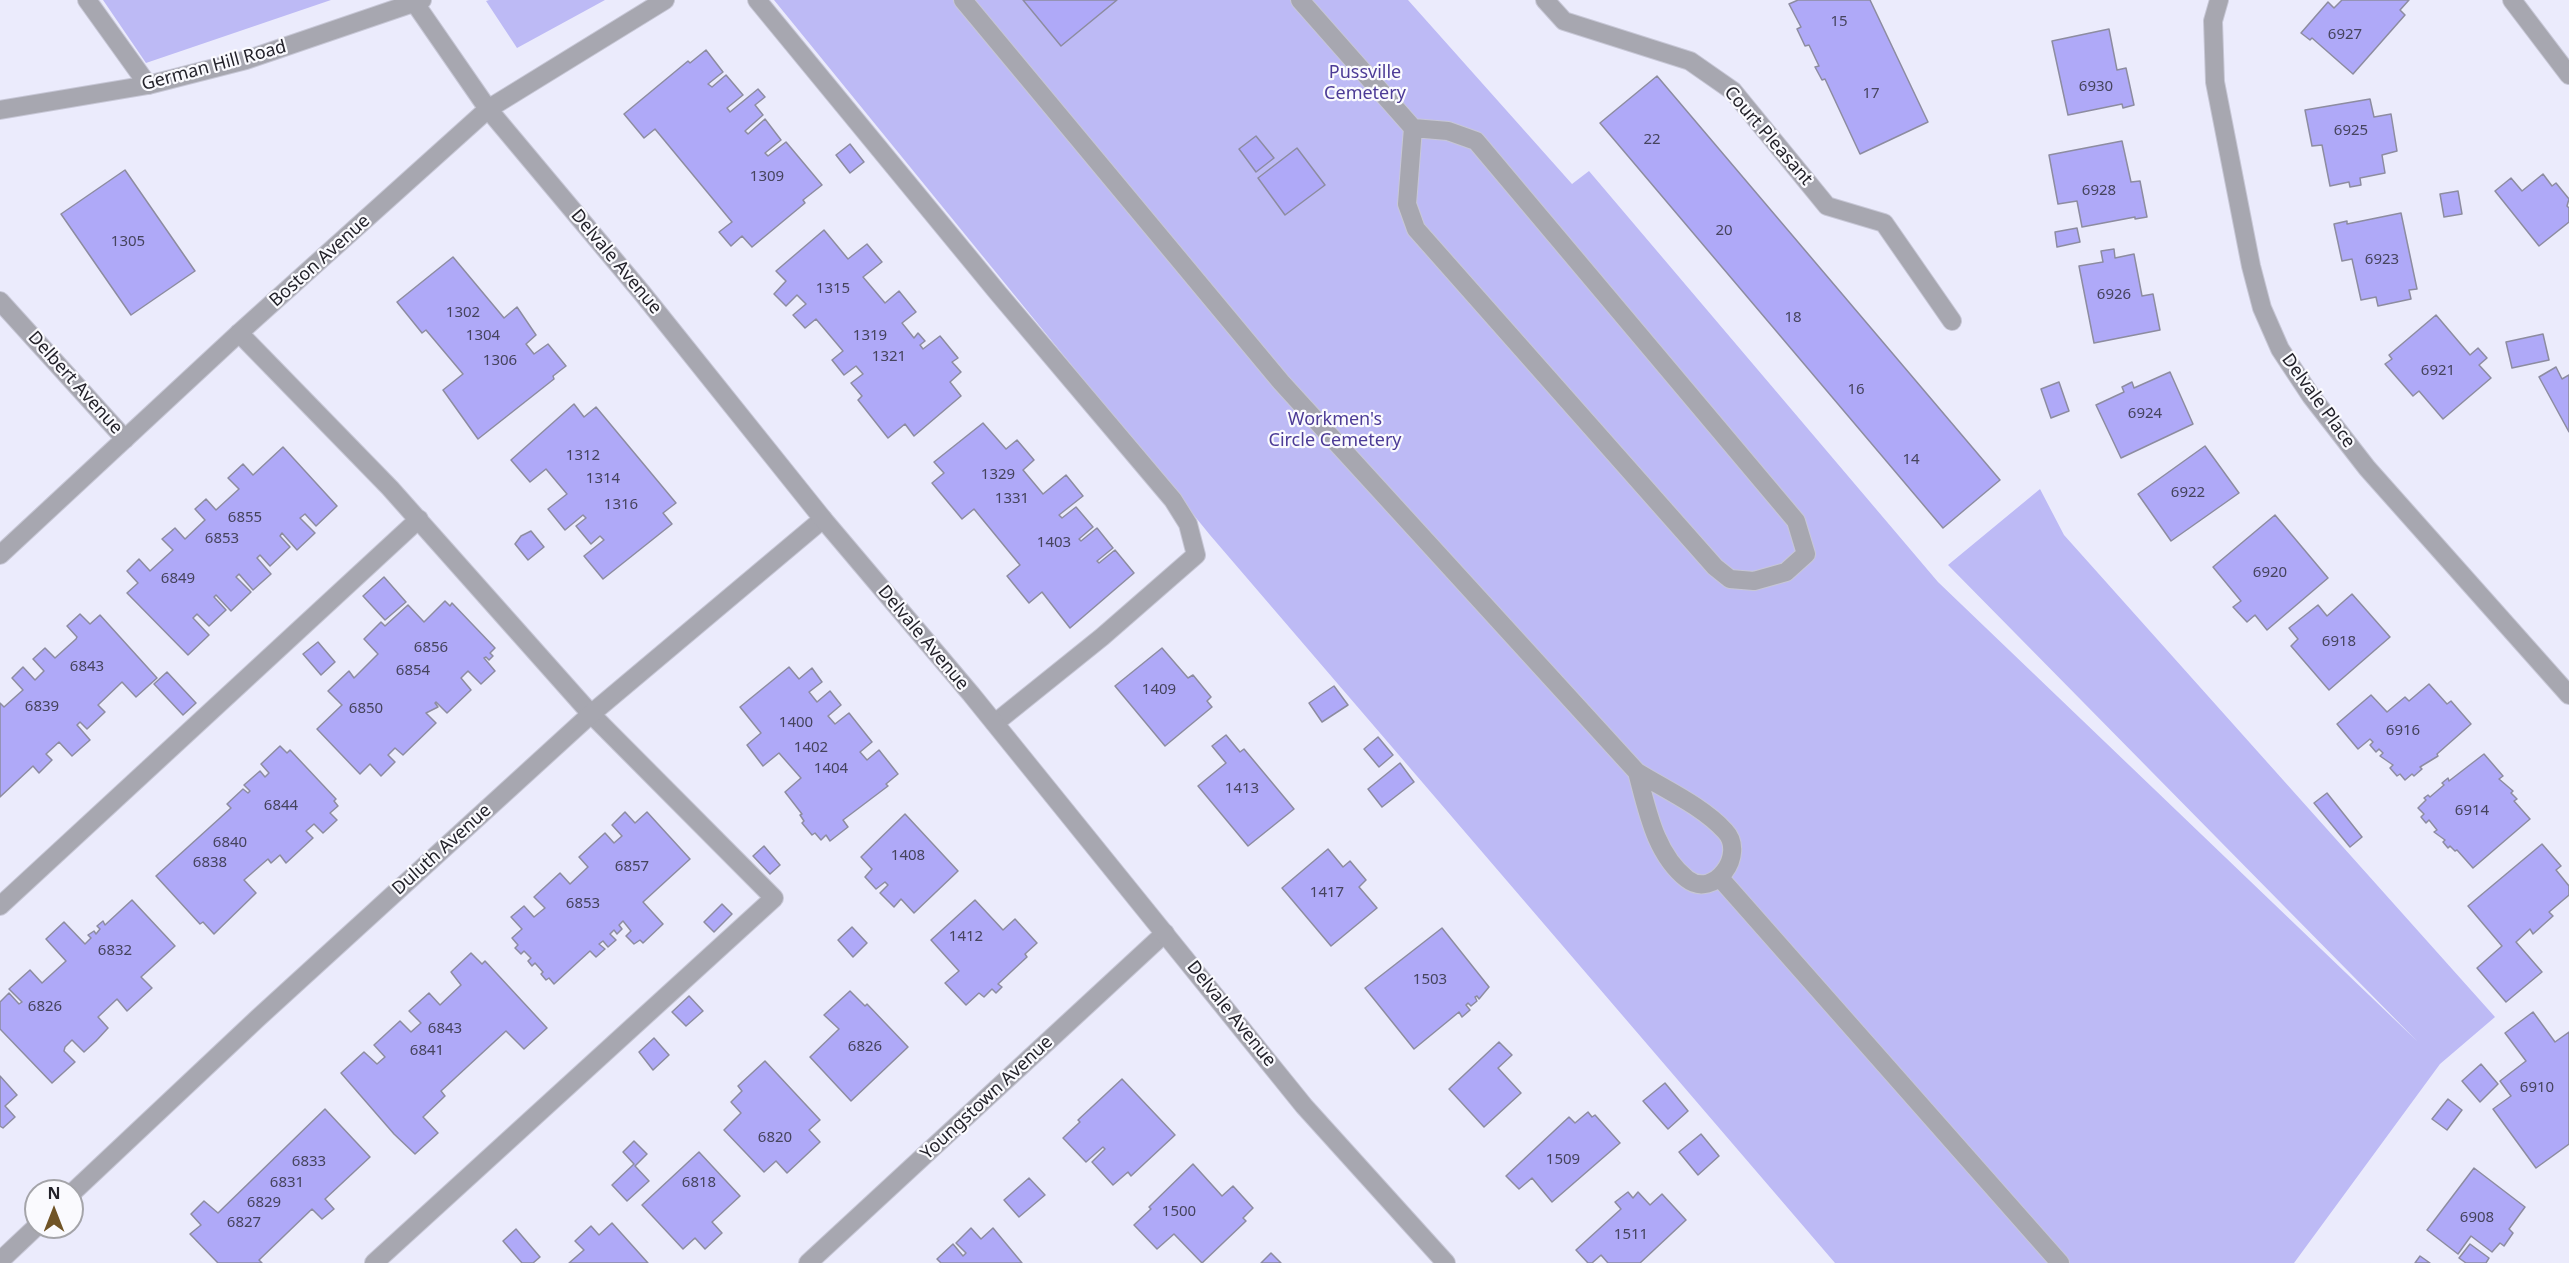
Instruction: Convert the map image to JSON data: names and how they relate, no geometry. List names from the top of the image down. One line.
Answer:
{"streets":{"street":["German Hill Road","Court Pleasant","Boston Avenue","Delvale Avenue","Delbert Avenue","Delvale Place","Duluth Avenue","Youngstown Avenue"]},"crossings":[["German Hill Road","Delvale Avenue"],["Boston Avenue","Delvale Avenue"],["Boston Avenue","Delbert Avenue"],["Delvale Avenue","Duluth Avenue"],["Delvale Avenue","Youngstown Avenue"]],"parks":["Pussville Cemetery","Workmen's Circle Cemetery"],"house_numbers":["15","6927","6930","17","6925","22","1309","6928","20","1305","6923","1315","6926","1302","18","1304","1319","1321","1306","6921","16","6924","1312","14","1329","1314","6922","1331","1316","6855","6853","1403","6920","6849","6918","6856","6843","6854","1409","6839","6850","1400","6916","1402","1404","1413","6844","6914","6840","1408","6838","6857","1417","6853","1412","6832","1503","6826","6843","6826","6841","6910","6820","1509","6833","6831","6818","6829","1500","6908","6827","1511"],"north":"top"}
